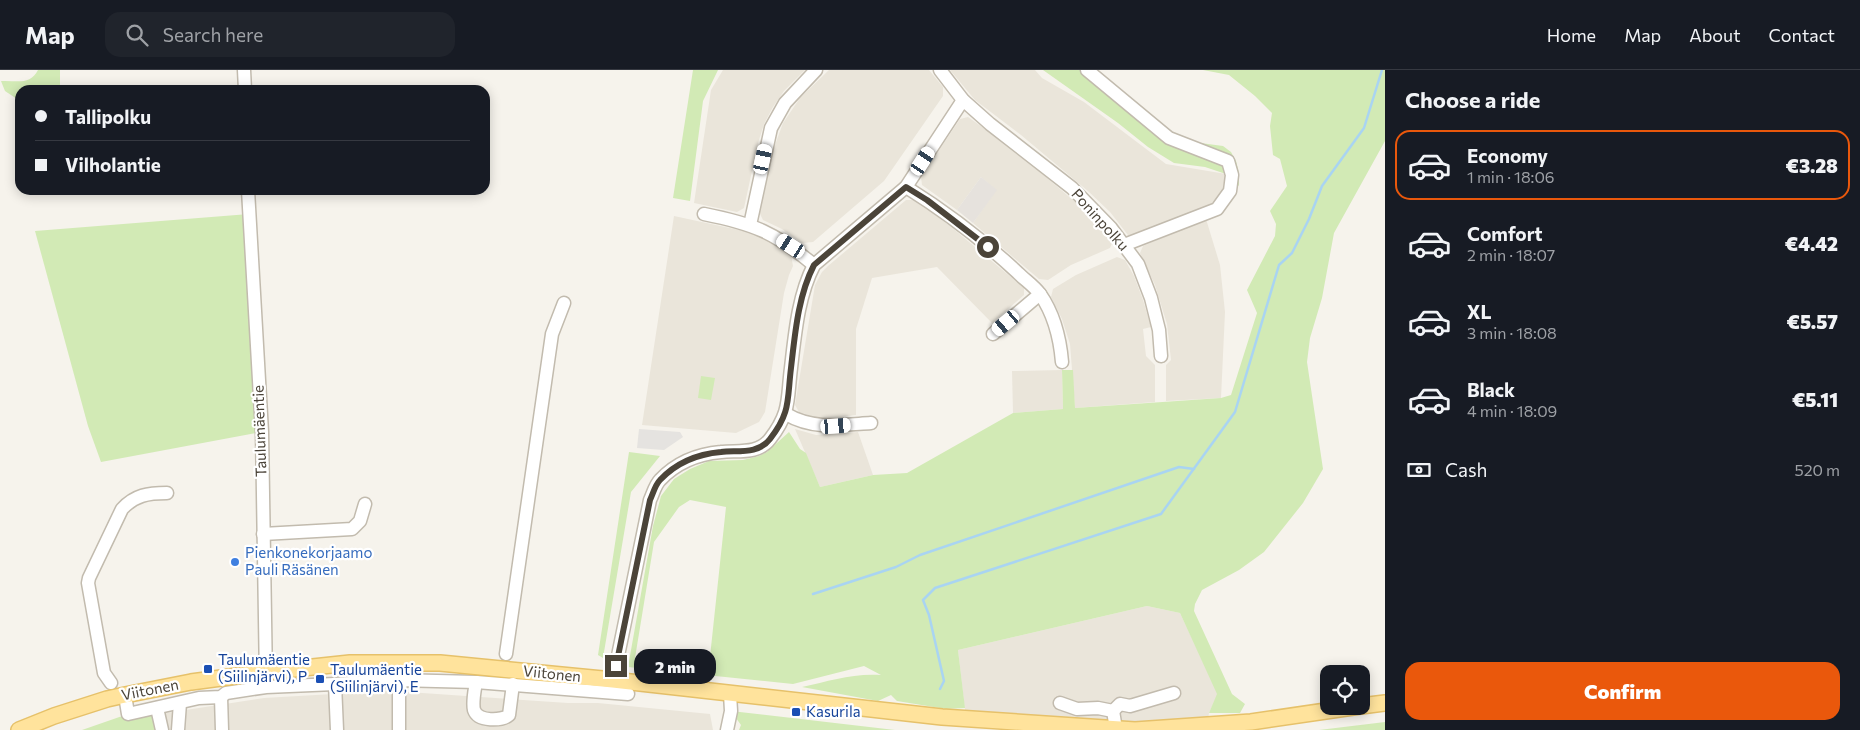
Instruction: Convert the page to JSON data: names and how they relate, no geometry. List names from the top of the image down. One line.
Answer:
{"streets":{"main road":["Viitonen"],"street":["Poninpolku","Taulumäentie"]},"crossings":[["Taulumäentie","Viitonen"]],"places":{"other":["Pienkonekorjaamo Pauli Räsänen"],"transit":["Taulumäentie (Siilinjärvi), P","Taulumäentie (Siilinjärvi), E","Kasurila"]},"page":{"header":"Map","search":"Search here","nav":["Home","Map","About","Contact"],"heading":"Choose a ride","banner":["Tallipolku","Vilholantie"],"list":[{"name":"Economy","note":"1 min · 18:06","value":"€3.28"},{"name":"Comfort","note":"2 min · 18:07","value":"€4.42"},{"name":"XL","note":"3 min · 18:08","value":"€5.57"},{"name":"Black","note":"4 min · 18:09","value":"€5.11"}],"pay":["Cash","520 m"],"bubble":"2 min","buttons":"Confirm"}}
